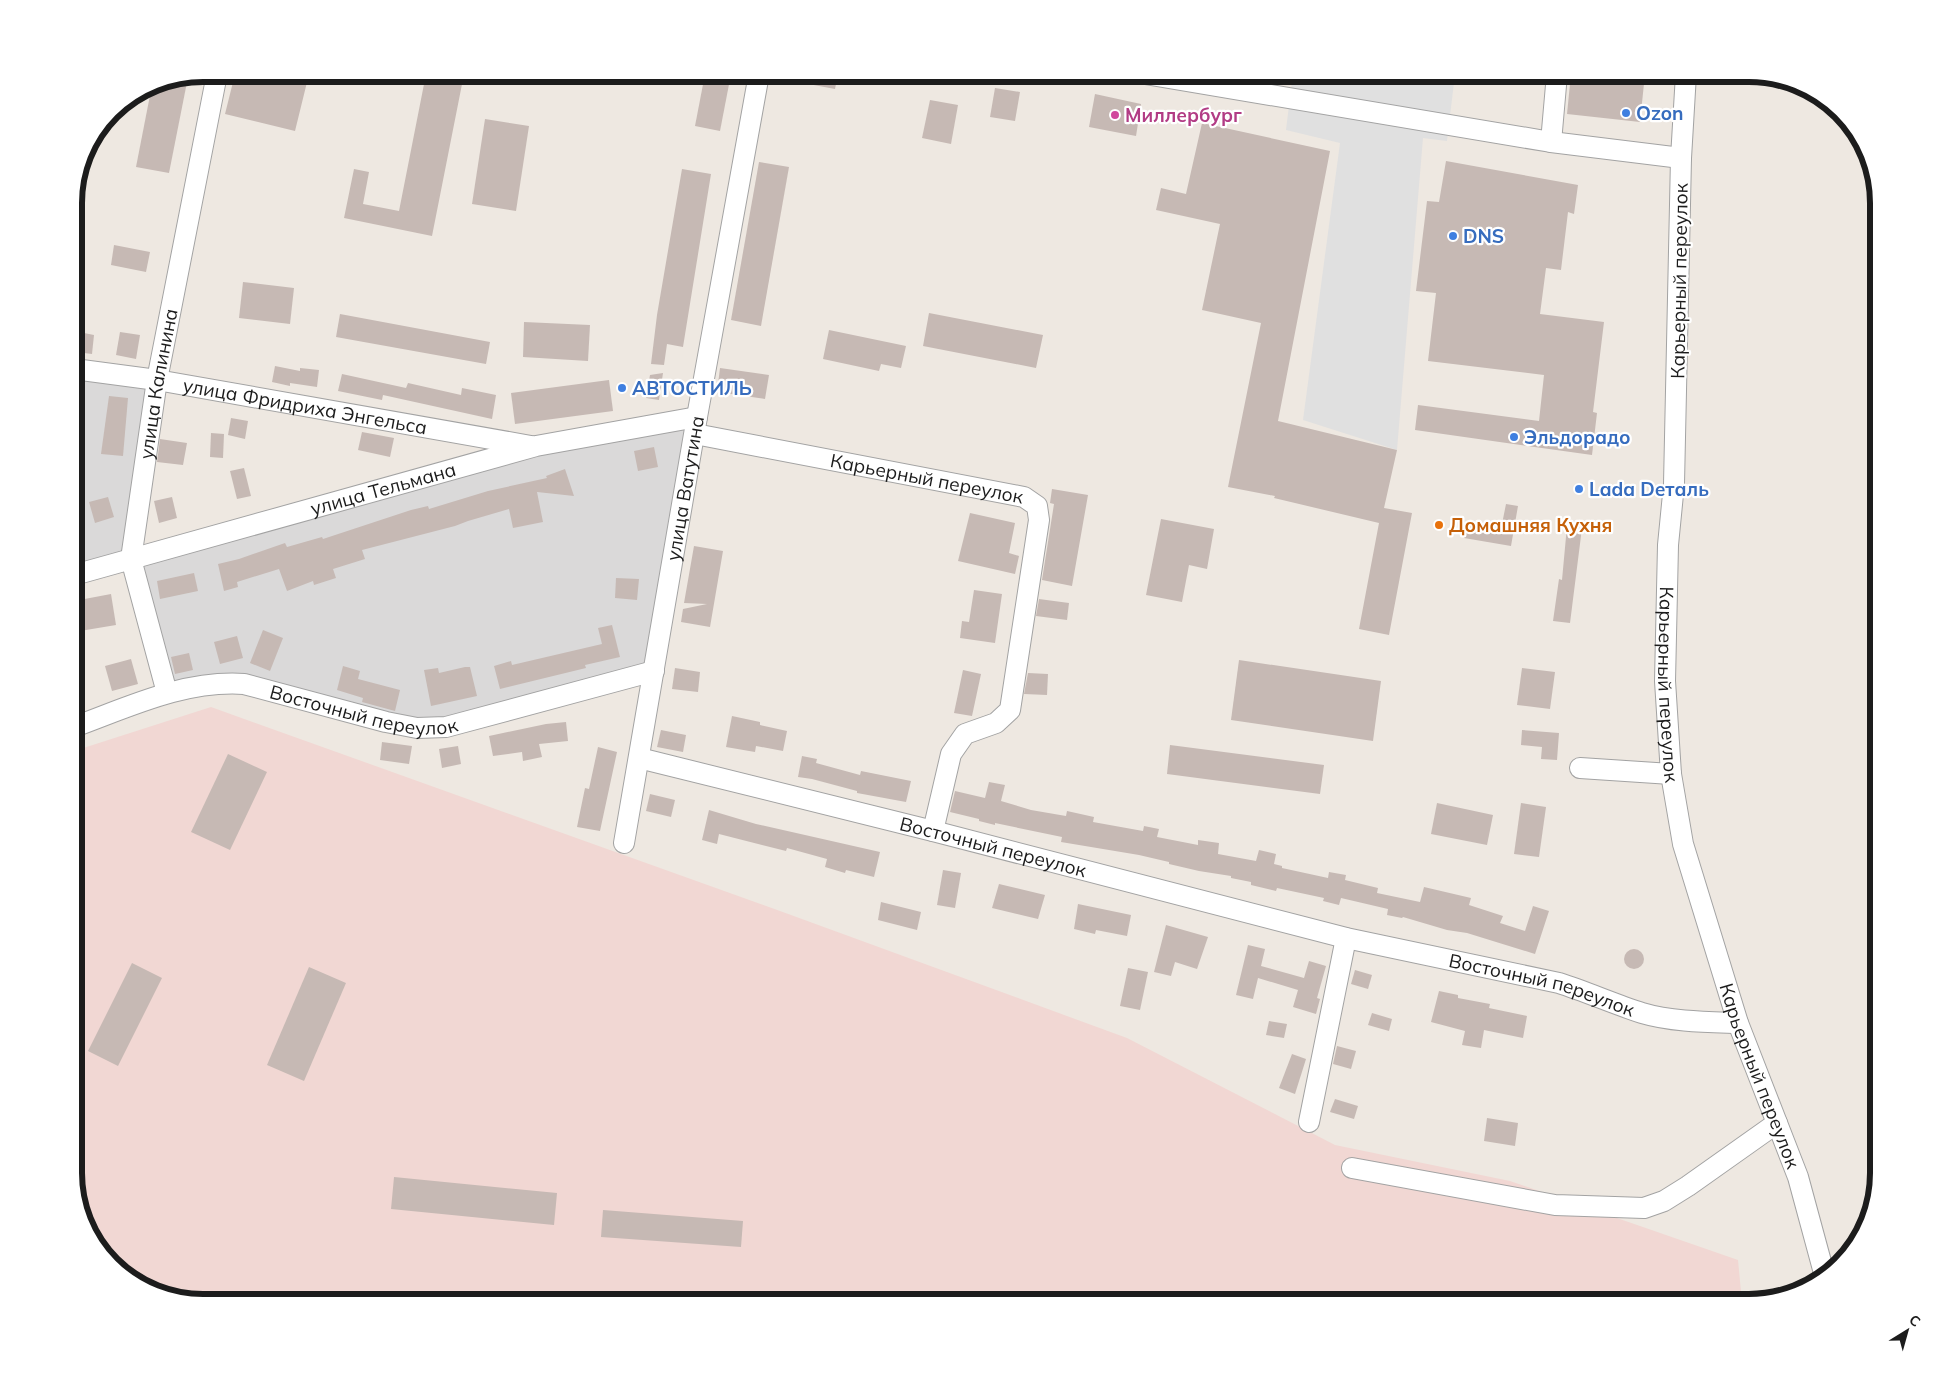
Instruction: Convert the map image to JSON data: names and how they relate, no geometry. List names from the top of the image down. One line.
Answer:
{"streets":{"street":["Карьерный переулок","улица Калинина","улица Фридриха Энгельса","улица Ватутина","улица Тельмана","Восточный переулок"]},"crossings":[["Карьерный переулок","улица Ватутина"],["Карьерный переулок","улица Тельмана"],["Карьерный переулок","Восточный переулок"],["улица Калинина","улица Фридриха Энгельса"],["улица Калинина","улица Тельмана"],["улица Калинина","Восточный переулок"],["улица Фридриха Энгельса","улица Тельмана"],["улица Ватутина","улица Тельмана"],["улица Ватутина","Восточный переулок"]],"places":["Ozon","Миллербург","DNS","АВТОСТИЛЬ","Эльдорадо","Lada Dеталь","Домашняя Кухня"],"north":"top right"}
